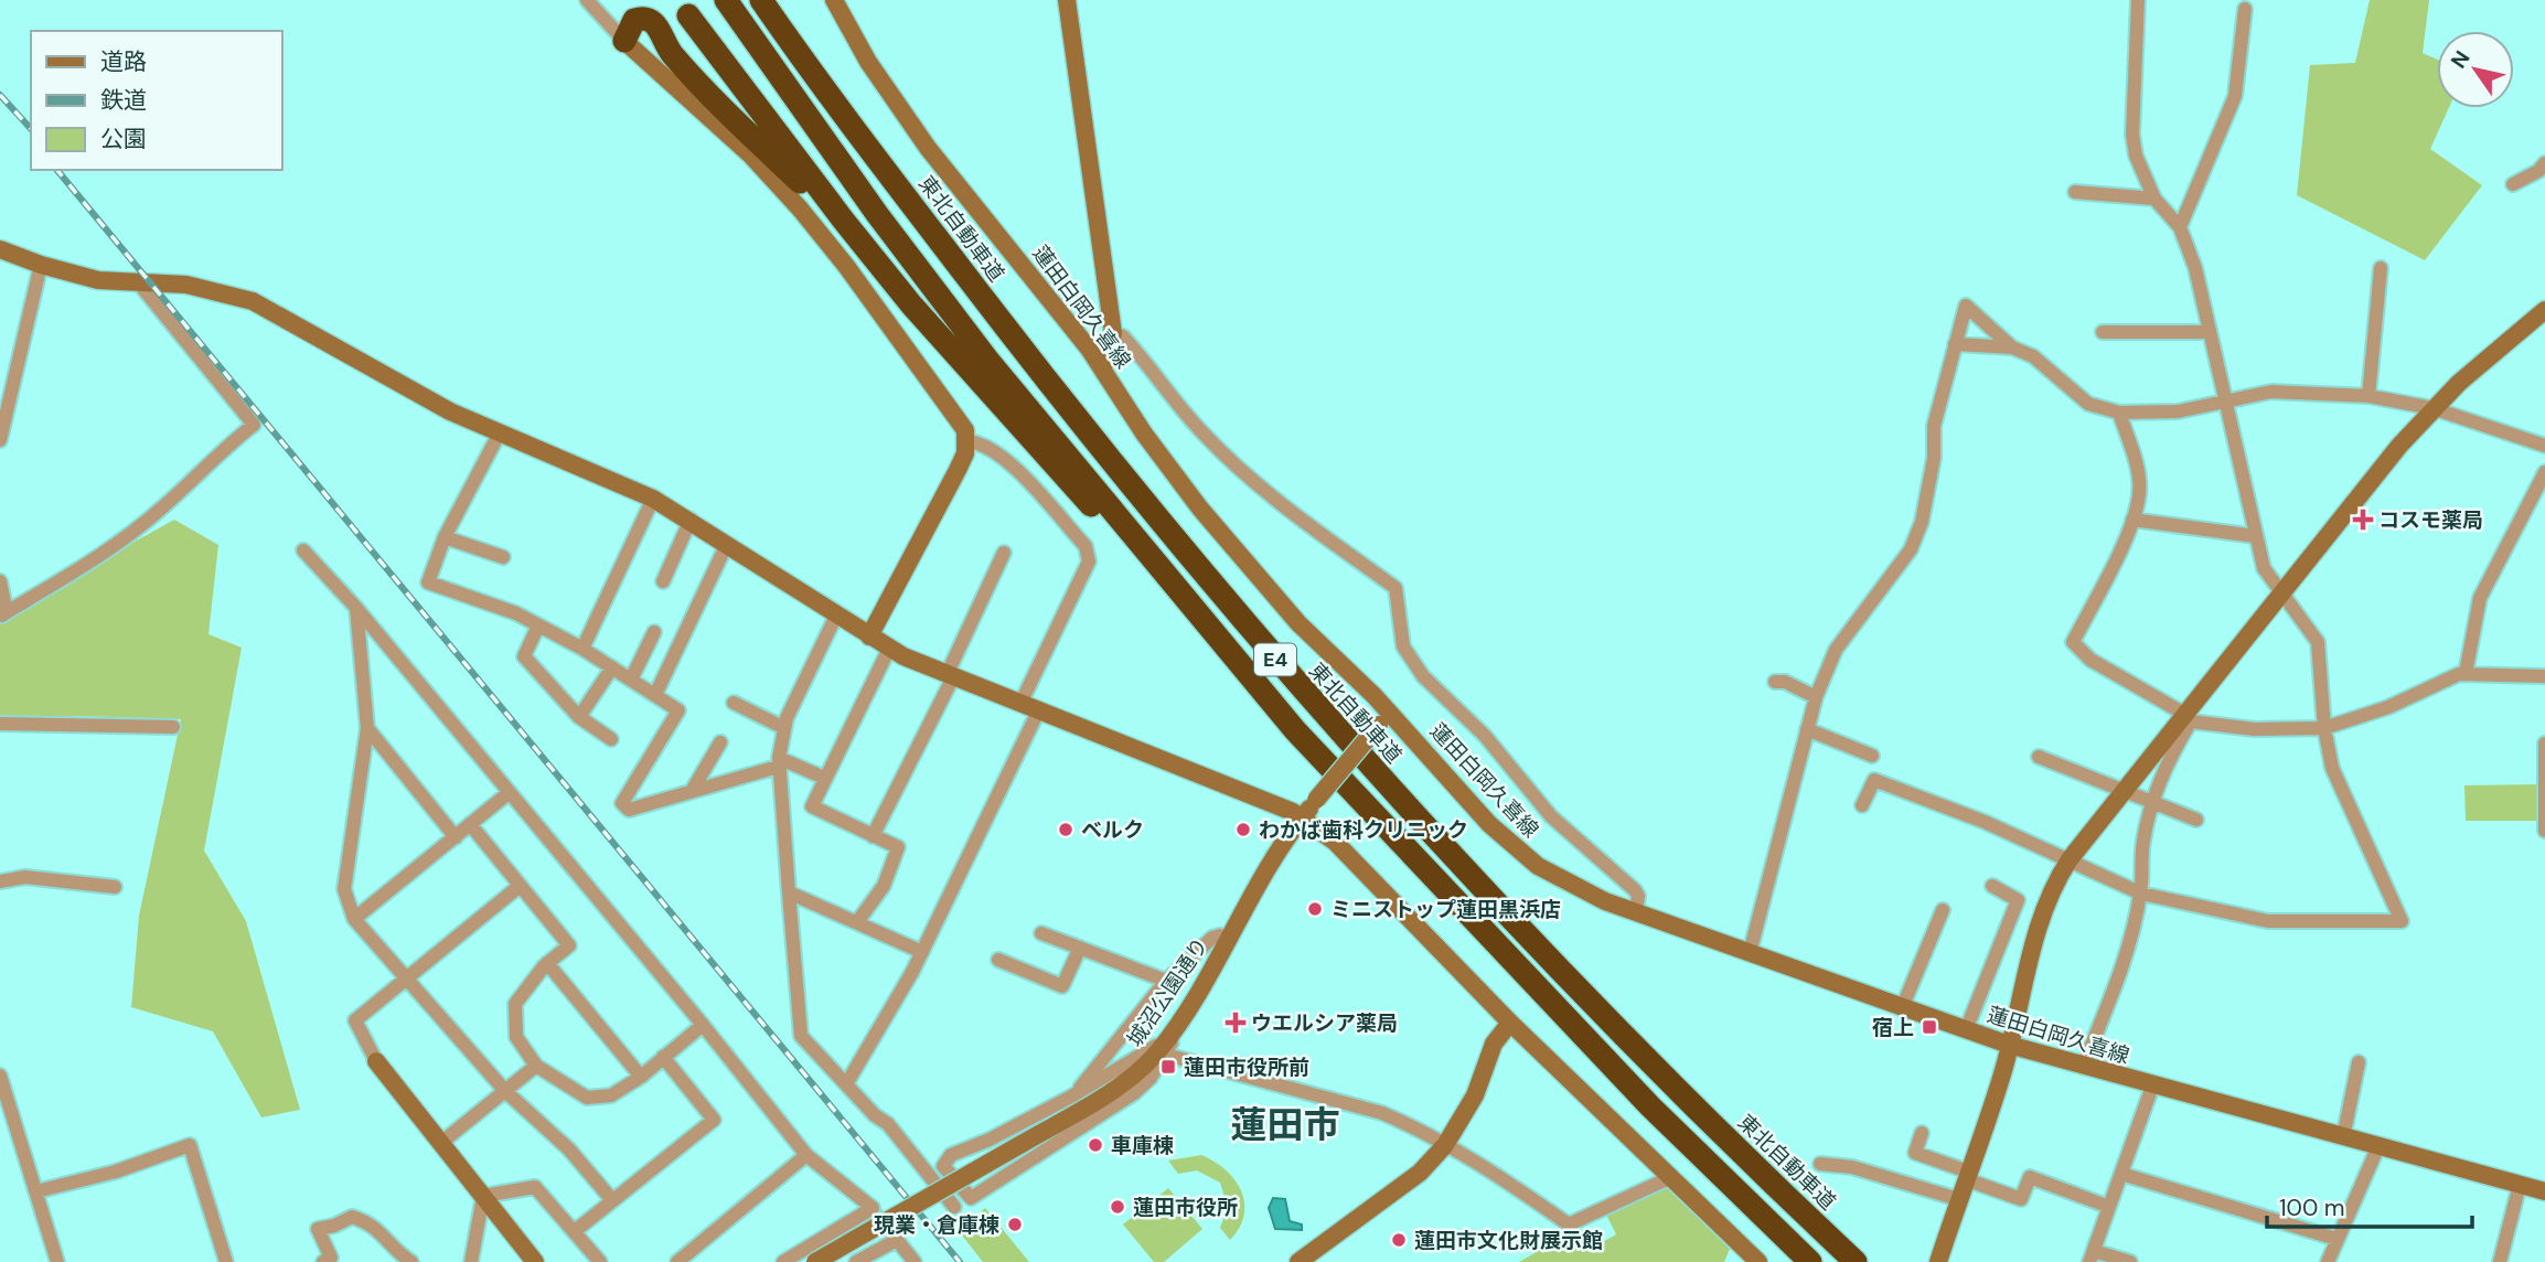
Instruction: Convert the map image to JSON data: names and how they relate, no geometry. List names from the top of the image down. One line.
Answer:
{"streets":{"highway":["東北自動車道","E4"],"street":["蓮田白岡久喜線","城沼公園通り"]},"crossings":[["蓮田白岡久喜線","城沼公園通り"]],"districts":["蓮田市"],"places":{"health":["コスモ薬局","ウエルシア薬局"],"other":["ベルク","わかば歯科クリニック","ミニストップ蓮田黒浜店","車庫棟","蓮田市役所","現業・倉庫棟","蓮田市文化財展示館"],"transit":["宿上","蓮田市役所前"]},"legend":["道路","鉄道","公園"],"scale_bar":"100 m","north":"top left"}
